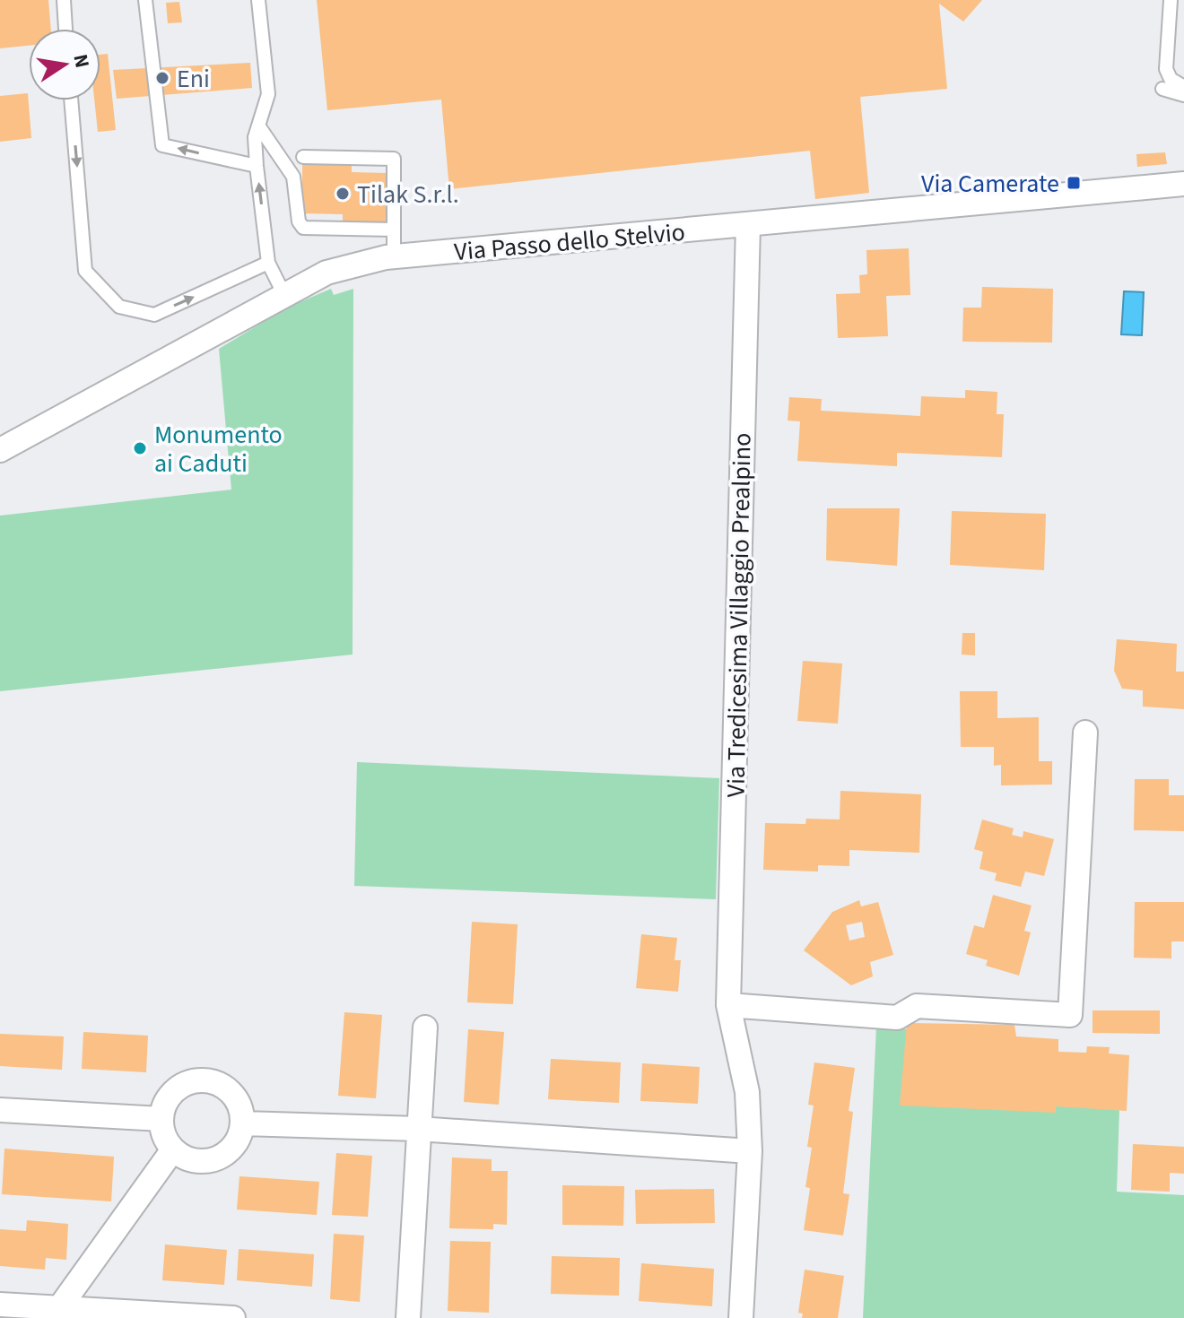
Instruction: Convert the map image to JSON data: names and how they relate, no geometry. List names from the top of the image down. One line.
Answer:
{"streets":{"street":["Via Passo dello Stelvio","Via Tredicesima Villaggio Prealpino"]},"crossings":[["Via Passo dello Stelvio","Via Tredicesima Villaggio Prealpino"]],"places":{"other":["Eni","Tilak S.r.l.","Monumento ai Caduti"],"transit":["Via Camerate"]},"north":"right"}
